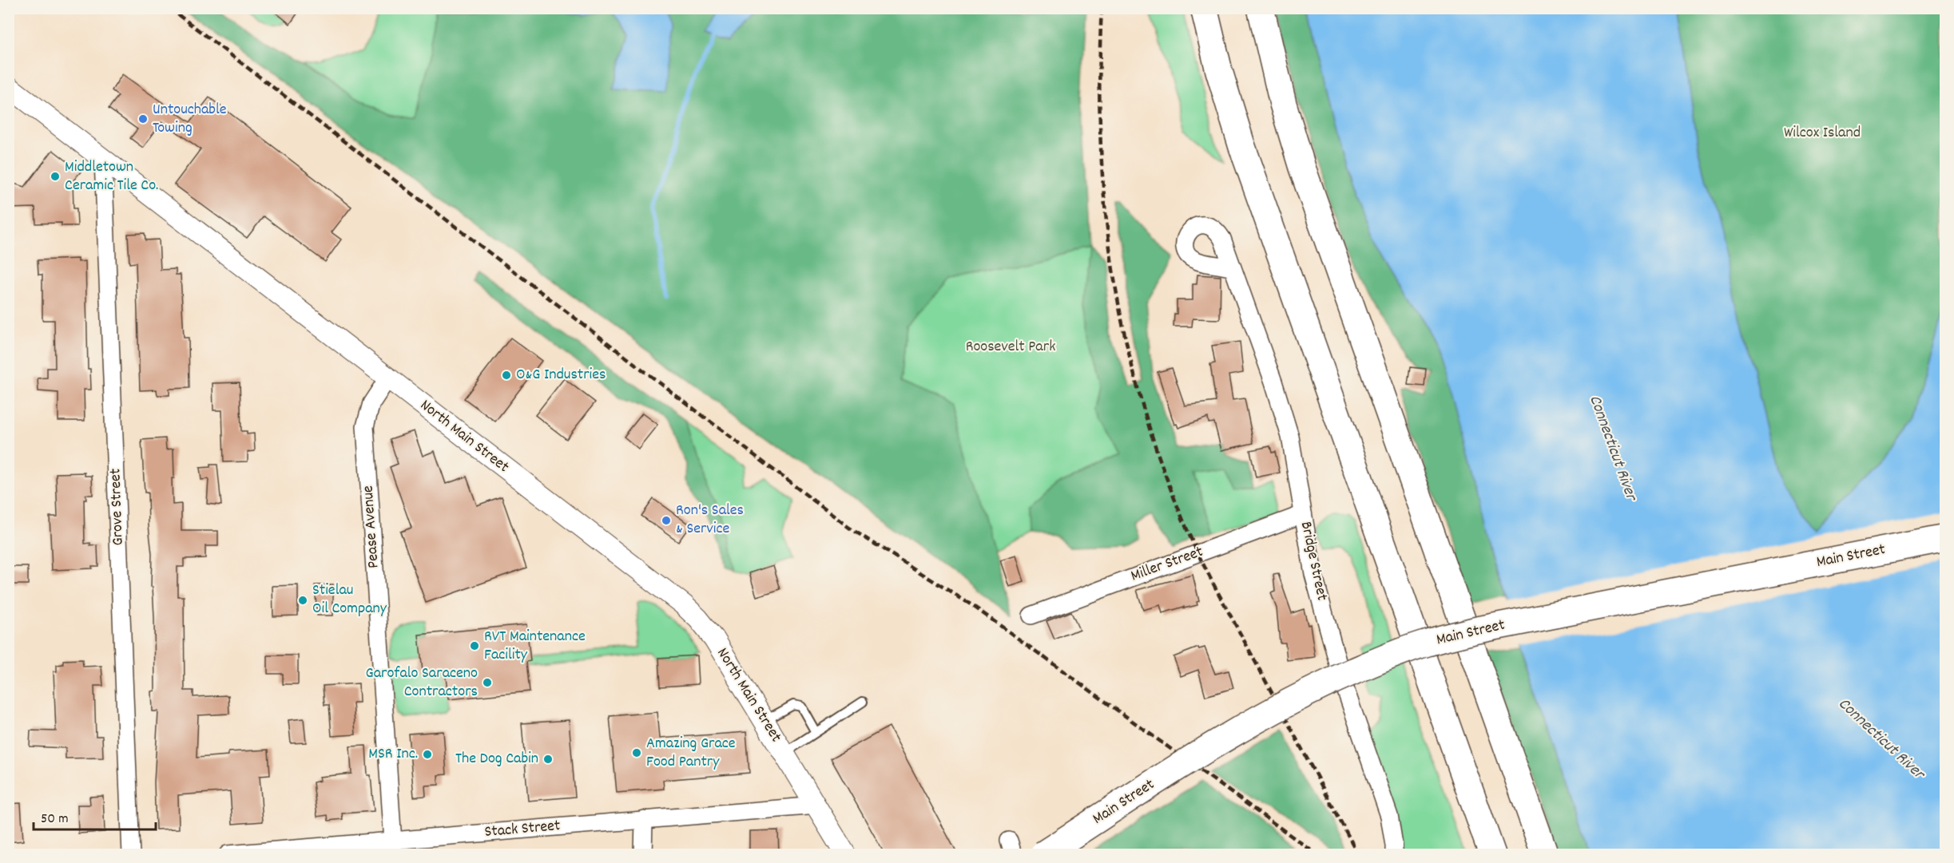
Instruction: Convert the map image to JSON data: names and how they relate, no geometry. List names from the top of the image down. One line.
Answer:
{"streets":{"highway":["Main Street"],"street":["North Main Street","Grove Street","Pease Avenue","Bridge Street","Miller Street","Stack Street"]},"crossings":[["North Main Street","Grove Street"],["North Main Street","Pease Avenue"],["North Main Street","Stack Street"],["Pease Avenue","Stack Street"],["Bridge Street","Miller Street"]],"water":["Connecticut River"],"parks":["Wilcox Island","Roosevelt Park"],"places":["Untouchable Towing","Middletown Ceramic Tile Co.","O&G Industries","Ron's Sales & Service","Stielau Oil Company","RVT Maintenance Facility","Garofalo Saraceno Contractors","Amazing Grace Food Pantry","MSR Inc.","The Dog Cabin"],"scale_bar":"50 m"}
